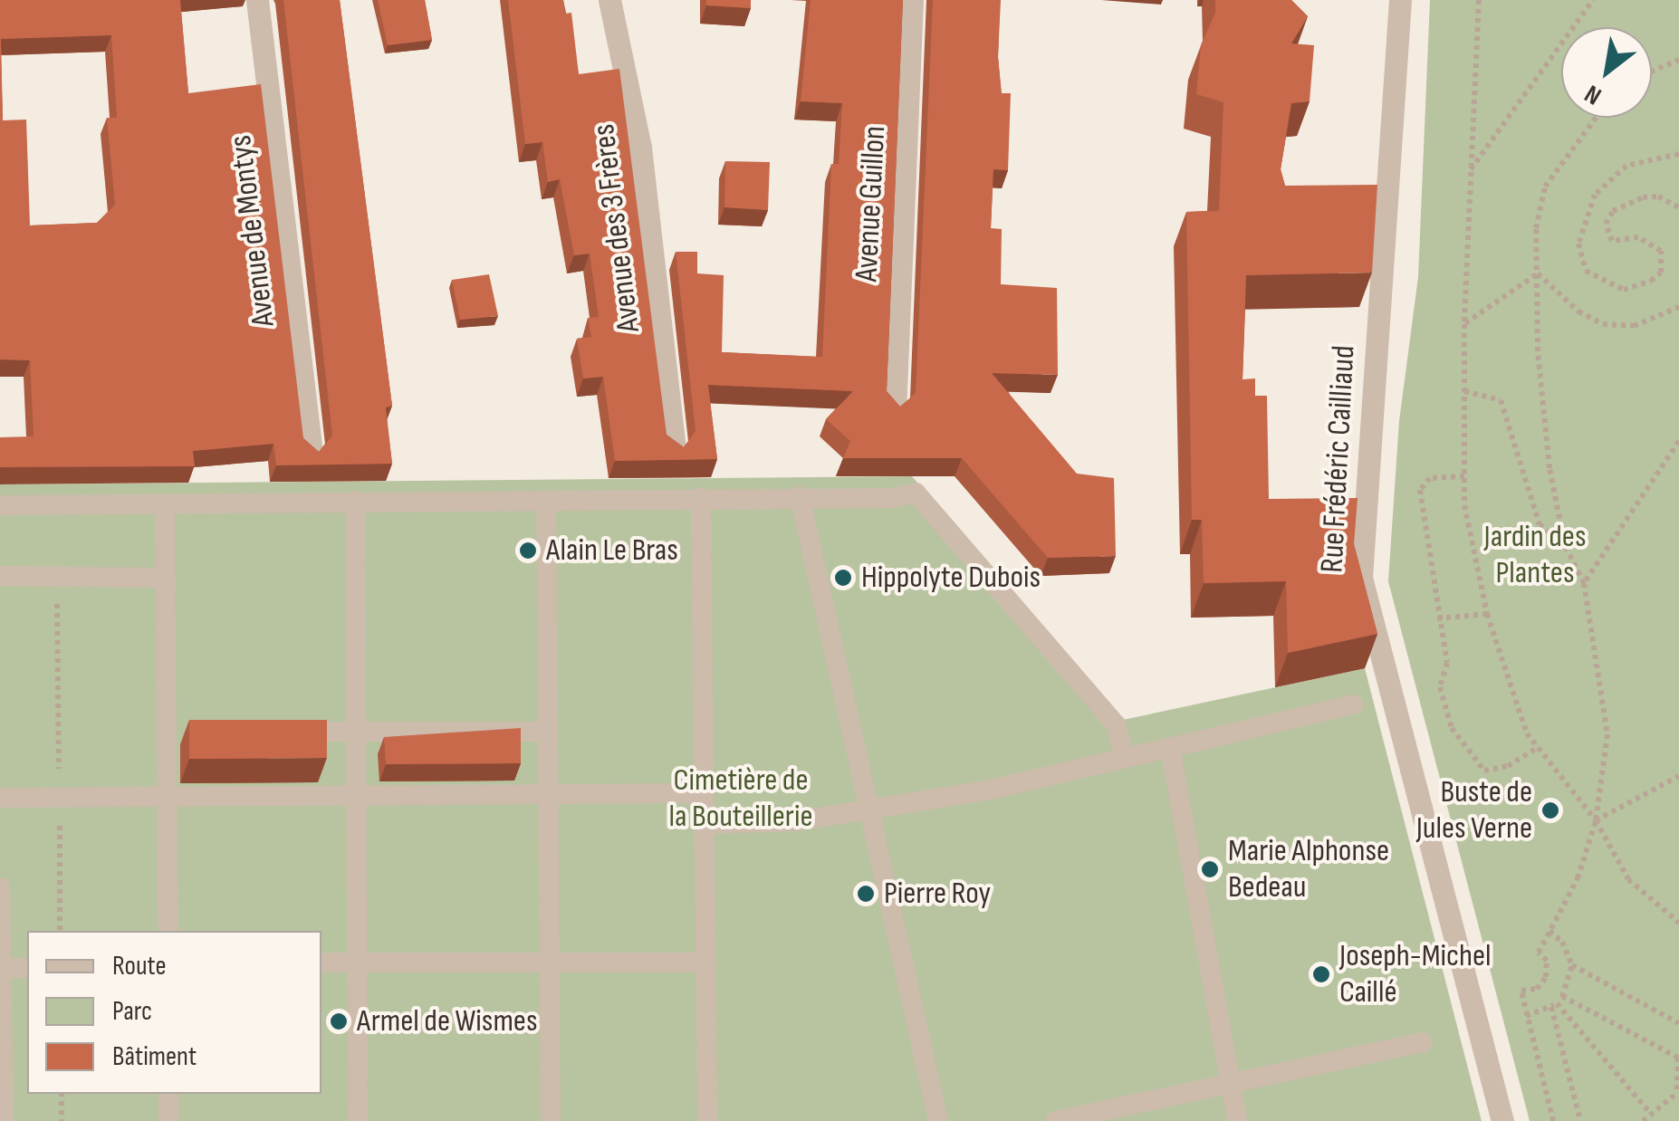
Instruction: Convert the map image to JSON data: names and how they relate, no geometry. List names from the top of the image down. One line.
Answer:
{"streets":{"street":["Avenue Guillon","Avenue des 3 Frères","Avenue de Montys","Rue Frédéric Cailliaud"]},"parks":["Jardin des Plantes","Cimetière de la Bouteillerie"],"places":["Alain Le Bras","Hippolyte Dubois","Buste de Jules Verne","Marie Alphonse Bedeau","Pierre Roy","Joseph-Michel Caillé","Armel de Wismes"],"legend":["Route","Parc","Bâtiment"],"north":"bottom left"}
